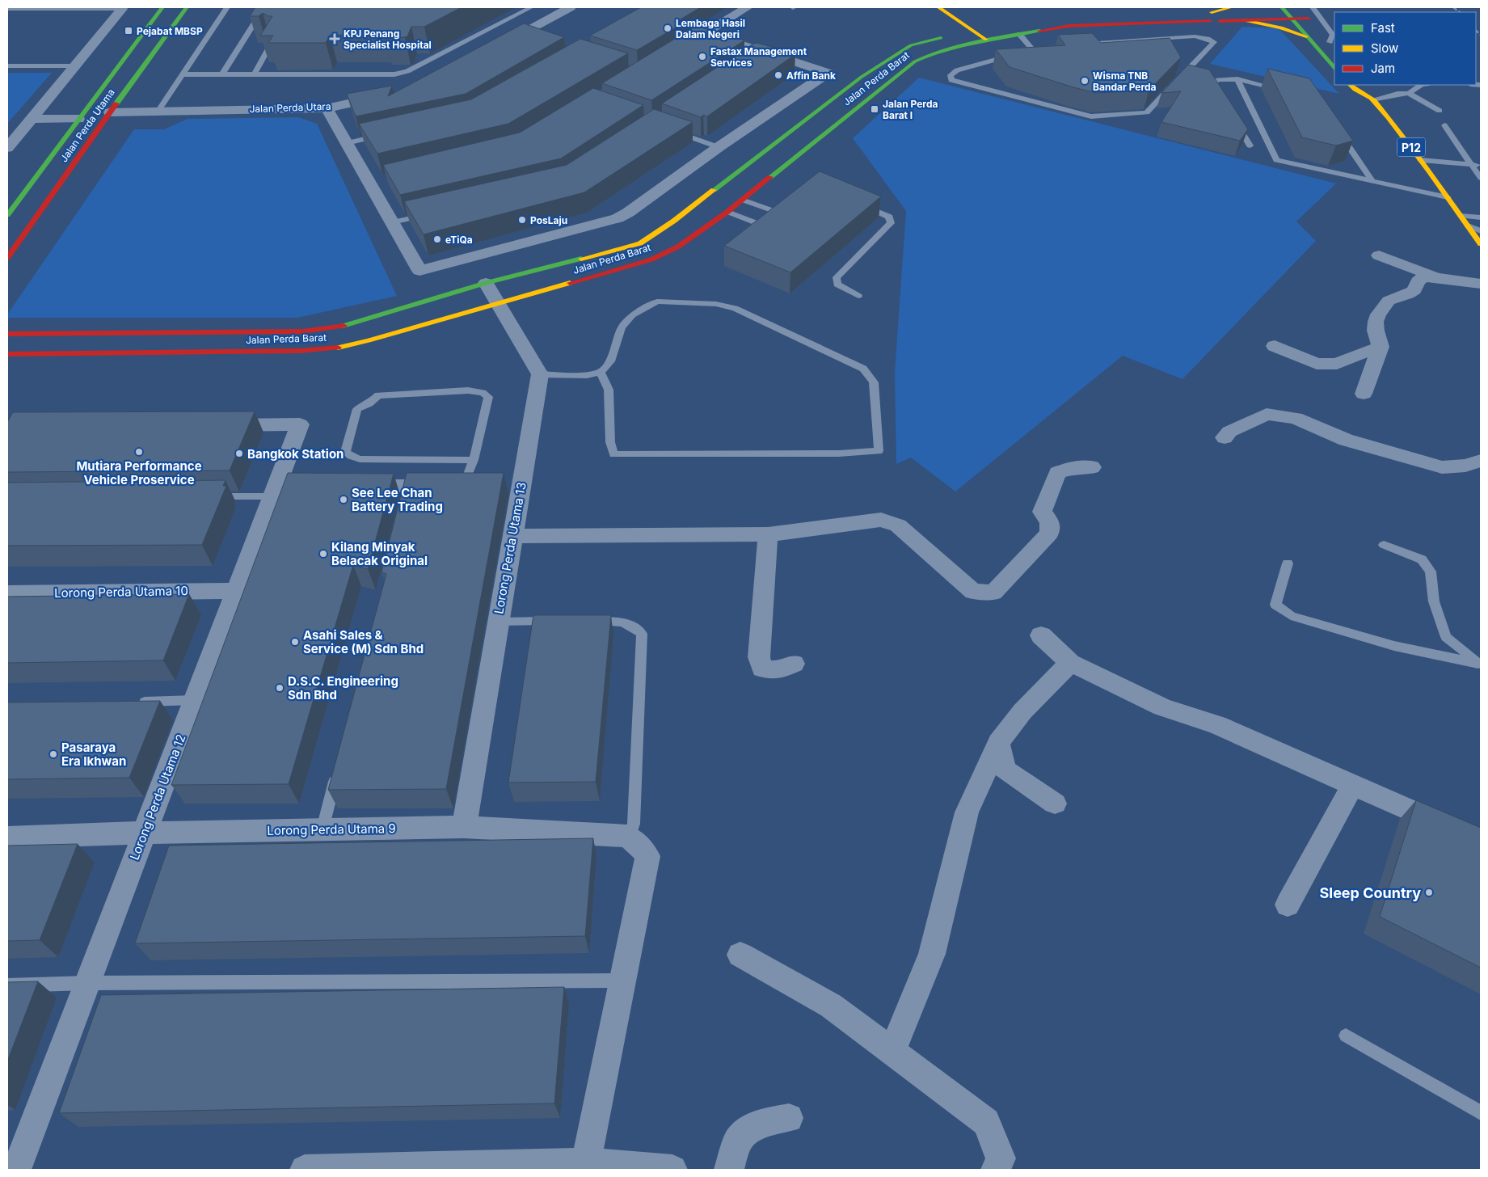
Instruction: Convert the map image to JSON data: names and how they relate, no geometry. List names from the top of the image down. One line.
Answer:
{"streets":{"street":["Jalan Perda Barat","Jalan Perda Utara","Jalan Perda Utama","P12","Lorong Perda Utama 13","Lorong Perda Utama 10","Lorong Perda Utama 12","Lorong Perda Utama 9"]},"crossings":[["Jalan Perda Utara","Jalan Perda Utama"],["Lorong Perda Utama 13","Lorong Perda Utama 9"],["Lorong Perda Utama 10","Lorong Perda Utama 12"],["Lorong Perda Utama 12","Lorong Perda Utama 9"]],"places":{"other":["Lembaga Hasil Dalam Negeri","Fastax Management Services","Affin Bank","Wisma TNB Bandar Perda","PosLaju","eTiQa","Mutiara Performance Vehicle Proservice","Bangkok Station","See Lee Chan Battery Trading","Kilang Minyak Belacak Original","Asahi Sales & Service (M) Sdn Bhd","D.S.C. Engineering Sdn Bhd","Pasaraya Era Ikhwan","Sleep Country"],"transit":["Pejabat MBSP","Jalan Perda Barat I"],"health":["KPJ Penang Specialist Hospital"]},"legend":["Fast","Slow","Jam"]}
